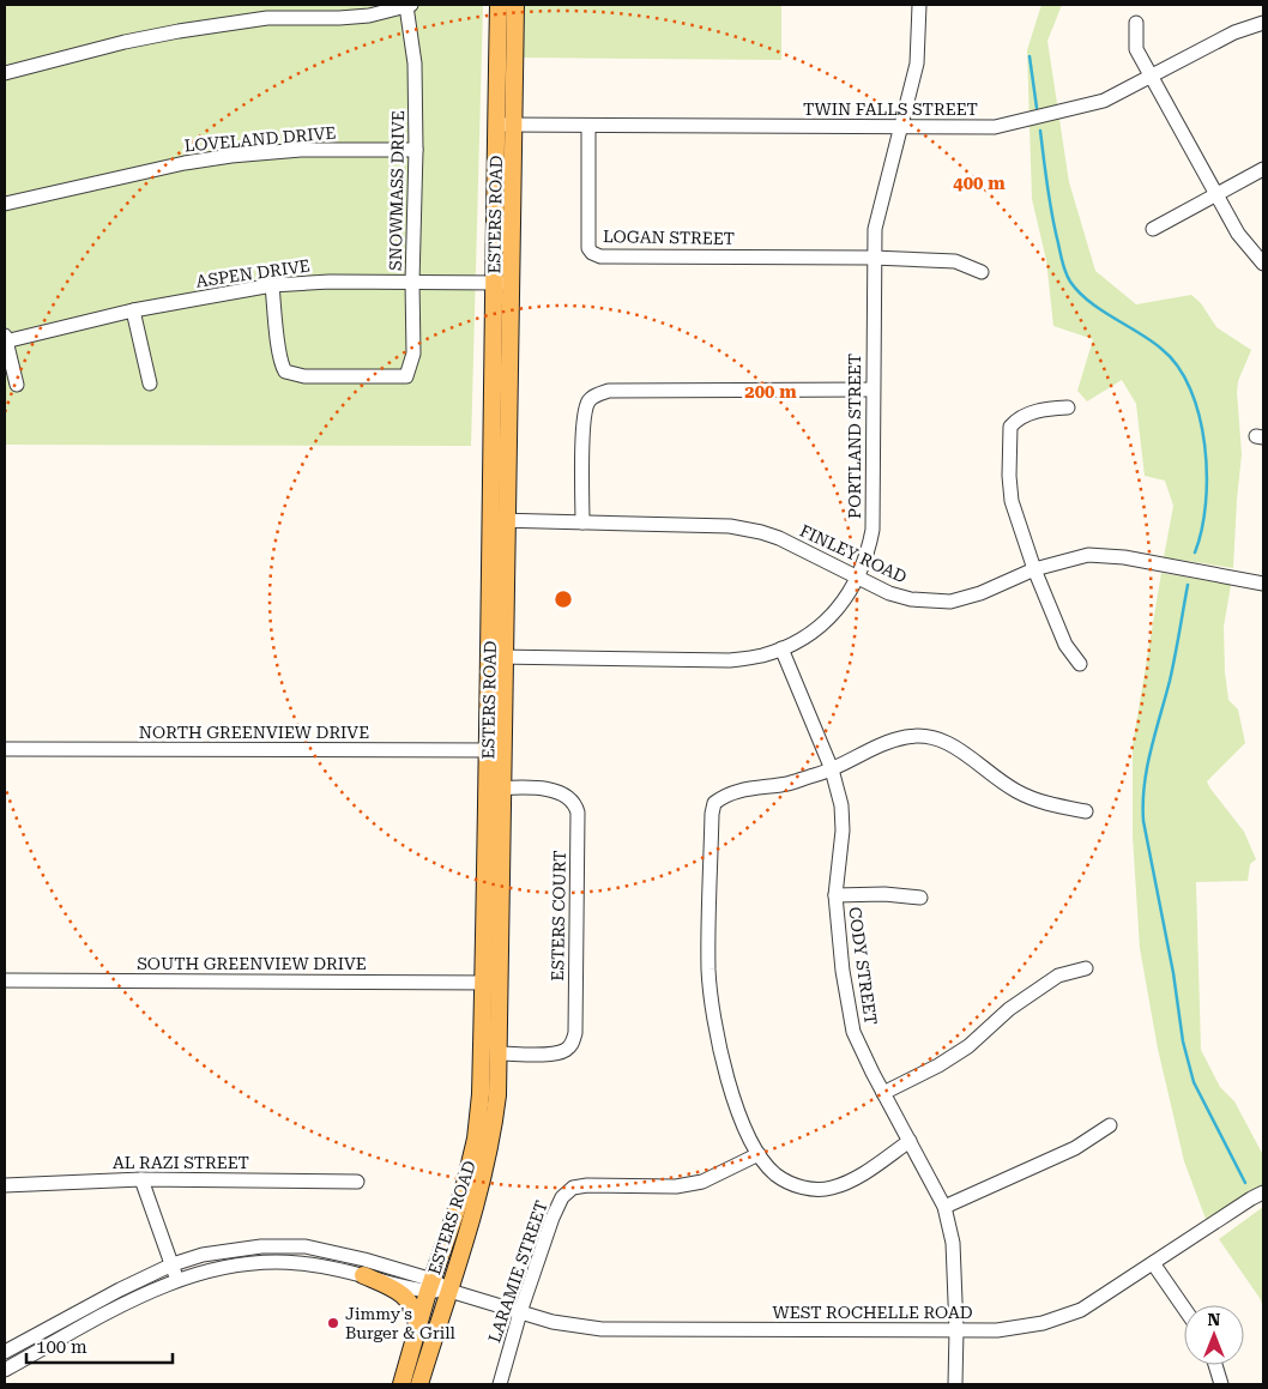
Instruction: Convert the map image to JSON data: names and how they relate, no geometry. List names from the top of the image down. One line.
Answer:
{"streets":{"main road":["ESTERS ROAD"],"street":["TWIN FALLS STREET","LOVELAND DRIVE","SNOWMASS DRIVE","LOGAN STREET","ASPEN DRIVE","PORTLAND STREET","FINLEY ROAD","NORTH GREENVIEW DRIVE","ESTERS COURT","SOUTH GREENVIEW DRIVE","CODY STREET","AL RAZI STREET","LARAMIE STREET","WEST ROCHELLE ROAD"]},"crossings":[["TWIN FALLS STREET","ESTERS ROAD"],["TWIN FALLS STREET","LOGAN STREET"],["TWIN FALLS STREET","PORTLAND STREET"],["LOVELAND DRIVE","SNOWMASS DRIVE"],["SNOWMASS DRIVE","ASPEN DRIVE"],["ESTERS ROAD","ASPEN DRIVE"],["ESTERS ROAD","PORTLAND STREET"],["ESTERS ROAD","FINLEY ROAD"],["ESTERS ROAD","NORTH GREENVIEW DRIVE"],["ESTERS ROAD","ESTERS COURT"],["ESTERS ROAD","SOUTH GREENVIEW DRIVE"],["ESTERS ROAD","WEST ROCHELLE ROAD"],["LOGAN STREET","PORTLAND STREET"],["PORTLAND STREET","FINLEY ROAD"],["PORTLAND STREET","CODY STREET"],["CODY STREET","WEST ROCHELLE ROAD"],["LARAMIE STREET","WEST ROCHELLE ROAD"]],"places":["Jimmy's Burger & Grill"],"scale_bar":"100 m","north":"top","rings":["400 m","200 m"]}
